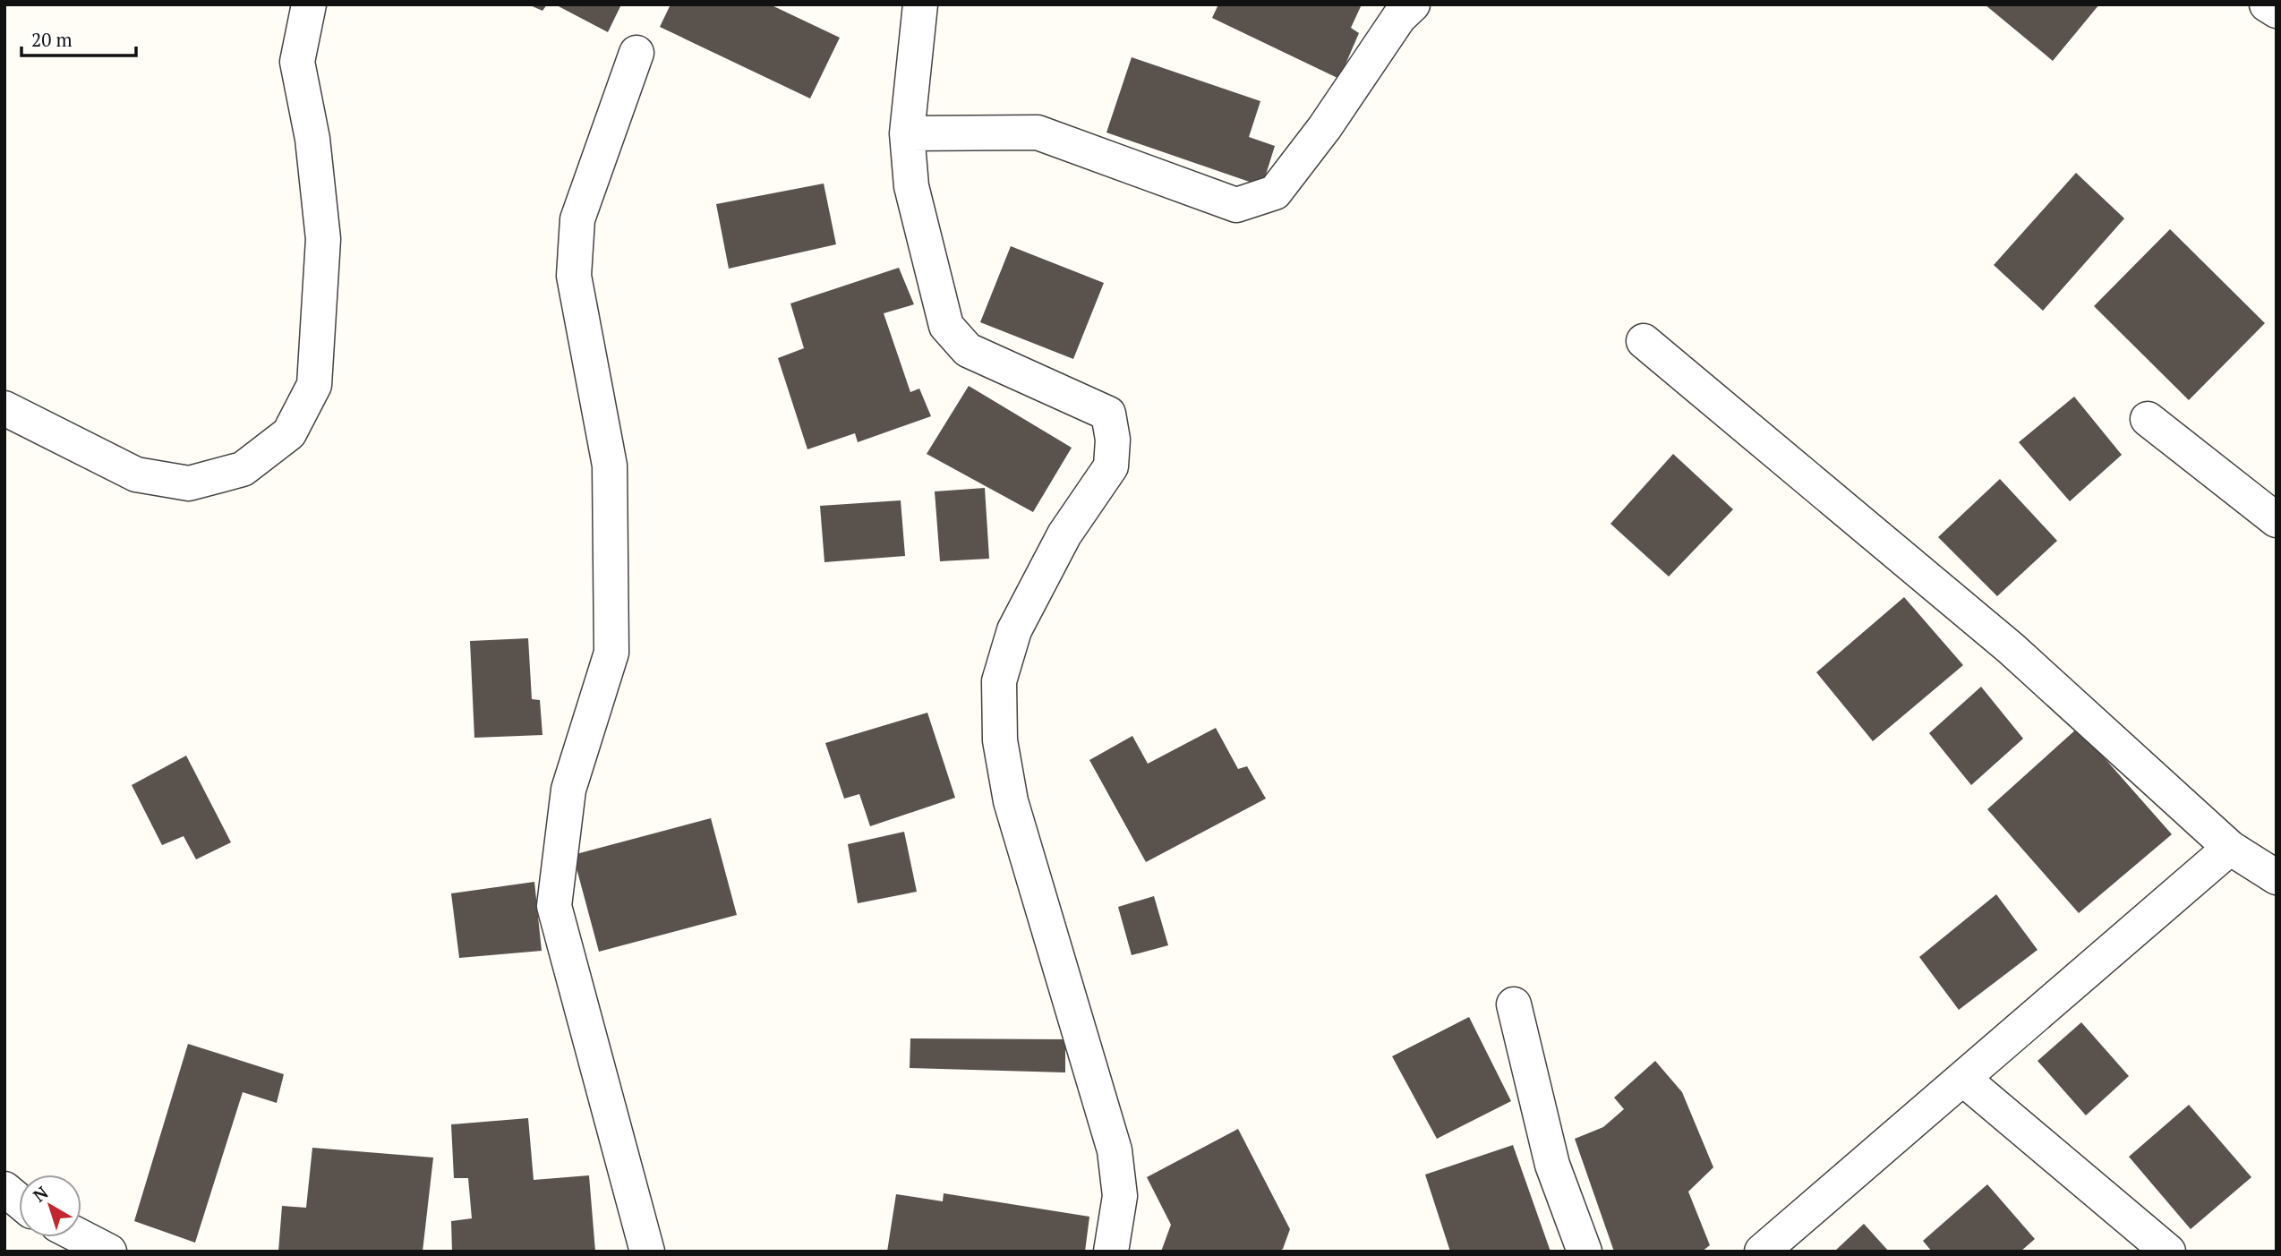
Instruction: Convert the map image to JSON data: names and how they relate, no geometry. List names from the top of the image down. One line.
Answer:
{"scale_bar":"20 m","north":"top left"}
